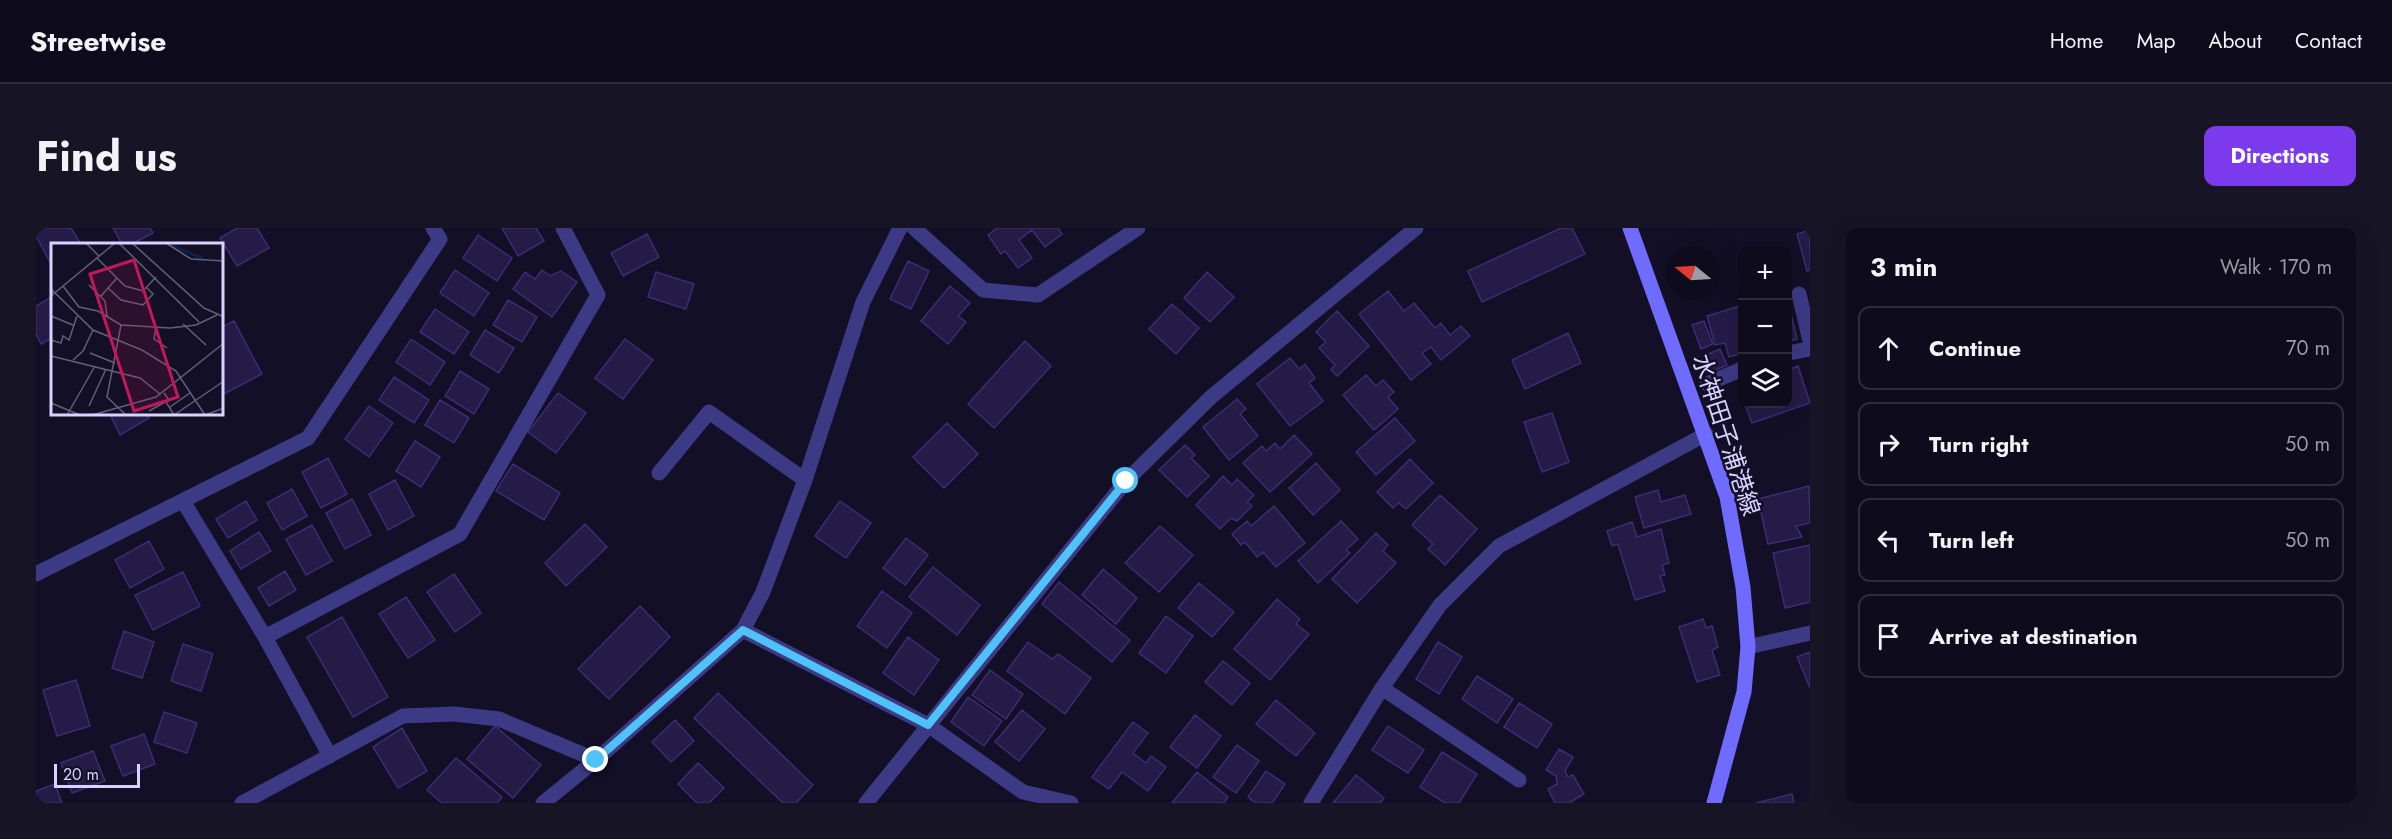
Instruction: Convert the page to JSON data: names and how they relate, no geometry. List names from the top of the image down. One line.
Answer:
{"streets":{"main road":["水神田子浦港線"]},"scale_bar":"20 m","north":"left","page":{"header":"Streetwise","nav":["Home","Map","About","Contact"],"title":"Find us","buttons":"Directions","heading":["3 min","Walk · 170 m"],"map_buttons":["+","−"],"list":[["Continue","70 m"],["Turn right","50 m"],["Turn left","50 m"],"Arrive at destination"],"scale":"20 m"}}
